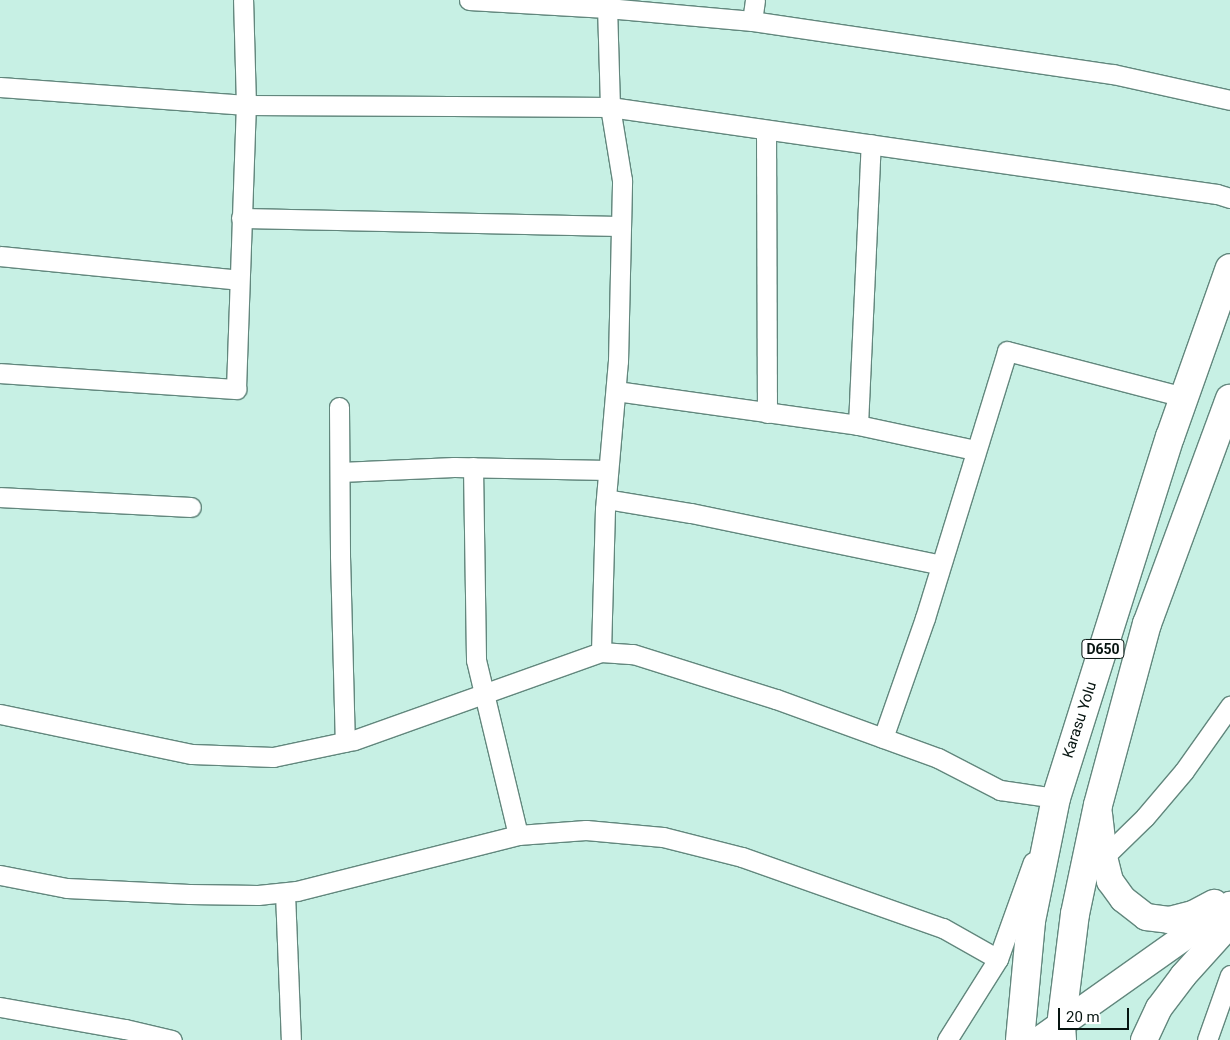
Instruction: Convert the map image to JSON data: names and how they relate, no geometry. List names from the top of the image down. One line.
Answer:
{"streets":{"highway":["D650","Karasu Yolu"]},"scale_bar":"20 m"}
